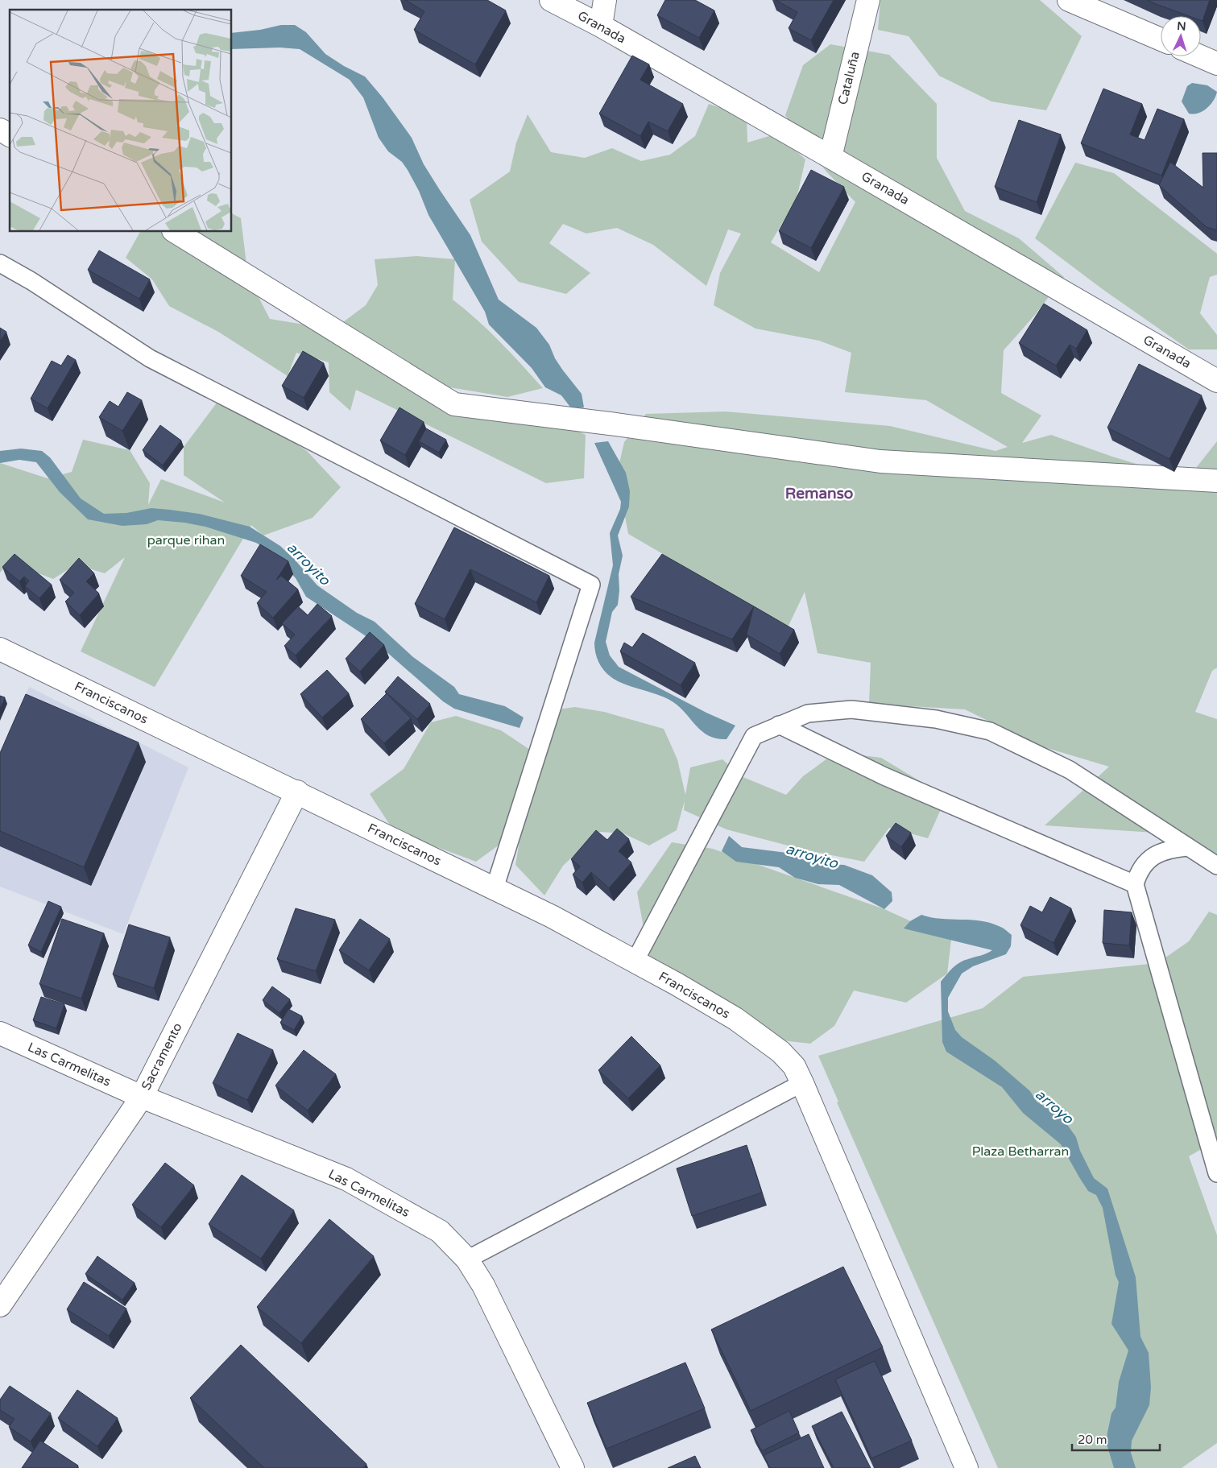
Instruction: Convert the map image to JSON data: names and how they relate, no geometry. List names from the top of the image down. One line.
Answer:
{"streets":{"street":["Granada","Cataluña","Franciscanos","Sacramento","Las Carmelitas"]},"crossings":[["Granada","Cataluña"],["Franciscanos","Sacramento"],["Sacramento","Las Carmelitas"]],"districts":["Remanso"],"water":["arroyito","arroyo"],"parks":["parque rihan","Plaza Betharran"],"scale_bar":"20 m","north":"top"}
